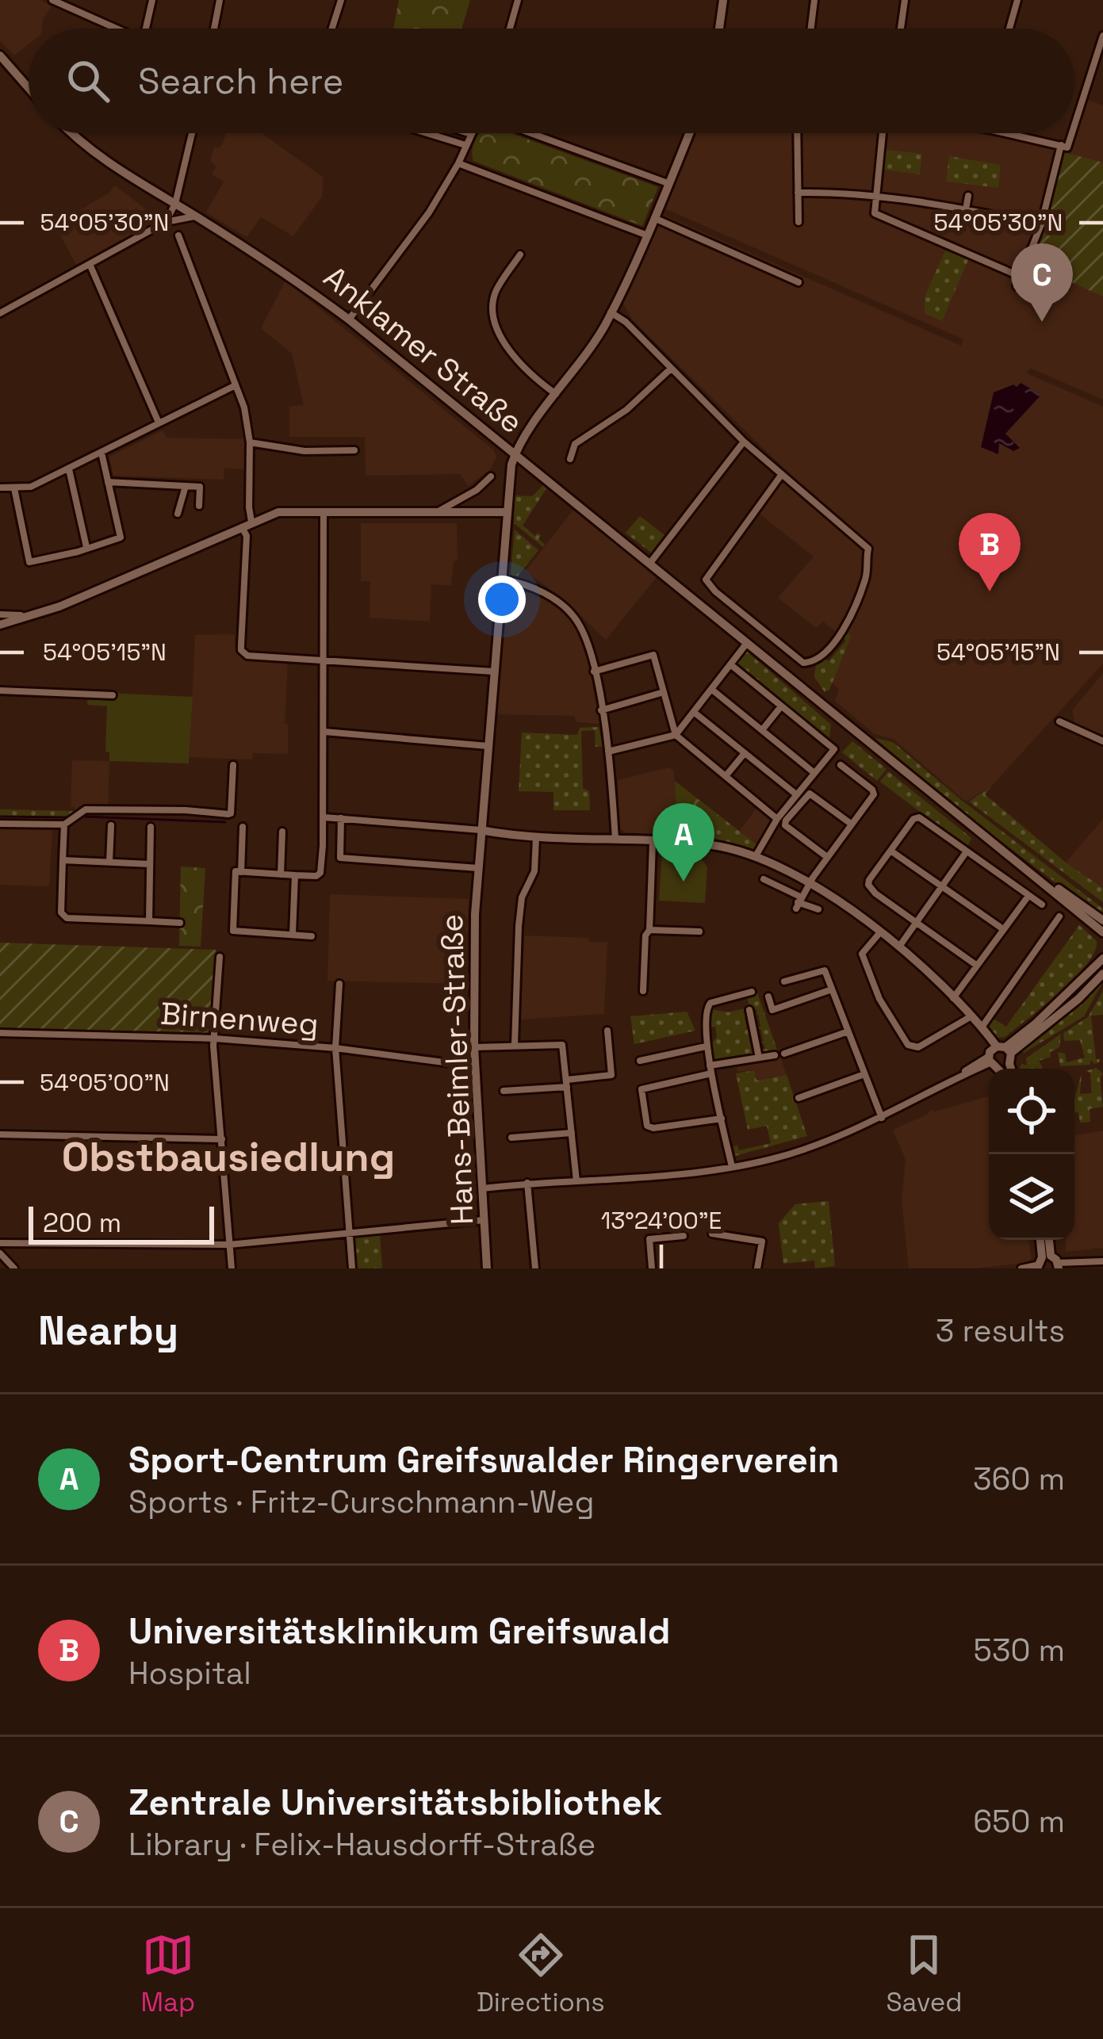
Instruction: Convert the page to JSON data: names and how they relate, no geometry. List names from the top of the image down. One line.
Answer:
{"streets":{"main road":["Anklamer Straße","Hans-Beimler-Straße"],"street":["Birnenweg"]},"crossings":[["Anklamer Straße","Hans-Beimler-Straße"],["Birnenweg","Hans-Beimler-Straße"]],"districts":["Obstbausiedlung"],"scale_bar":"200 m","page":{"search":"Search here","pins":["C","B","A"],"scale":"200 m","heading":["Nearby","3 results"],"list":[{"mark":"A","name":"Sport-Centrum Greifswalder Ringerverein","note":"Sports · Fritz-Curschmann-Weg","value":"360 m"},{"mark":"B","name":"Universitätsklinikum Greifswald","note":"Hospital","value":"530 m"},{"mark":"C","name":"Zentrale Universitätsbibliothek","note":"Library · Felix-Hausdorff-Straße","value":"650 m"}],"nav":["Map","Directions","Saved"]},"coordinates":["54°05'30\"N","54°05'15\"N","54°05'00\"N","13°24'00\"E"]}
